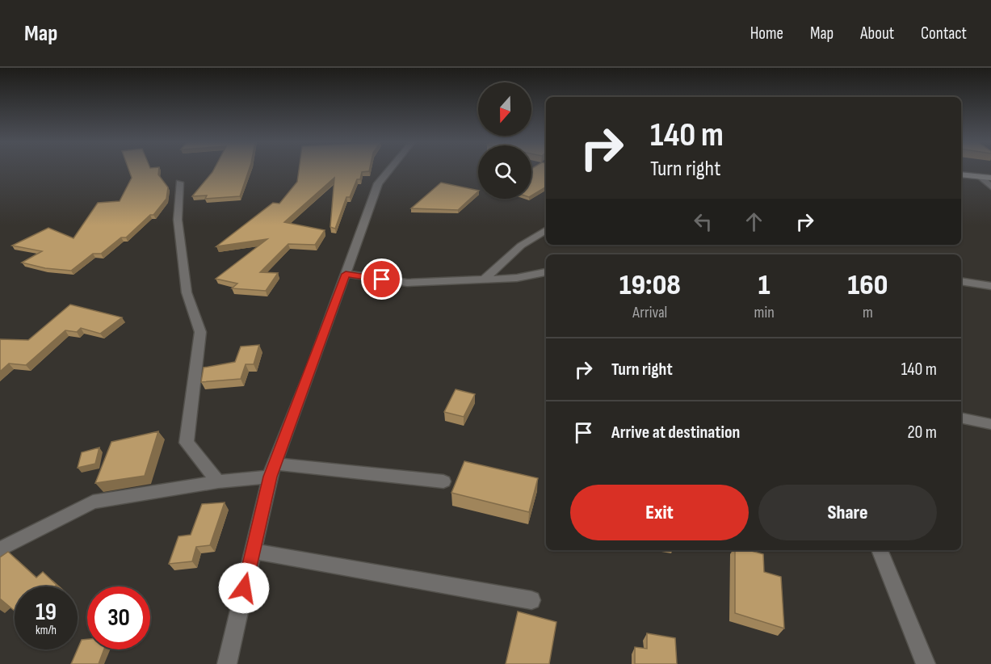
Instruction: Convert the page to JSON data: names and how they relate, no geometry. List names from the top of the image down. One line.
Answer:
{"north":"bottom","page":{"header":"Map","nav":["Home","Map","About","Contact"],"turn":["140 m","Turn right"],"eta":["19:08","Arrival","1","min","160","m"],"list":[{"name":"Turn right","value":"140 m"},{"name":"Arrive at destination","value":"20 m"}],"buttons":["Exit","Share"],"speed":"19 km/h","limit":"30"}}
